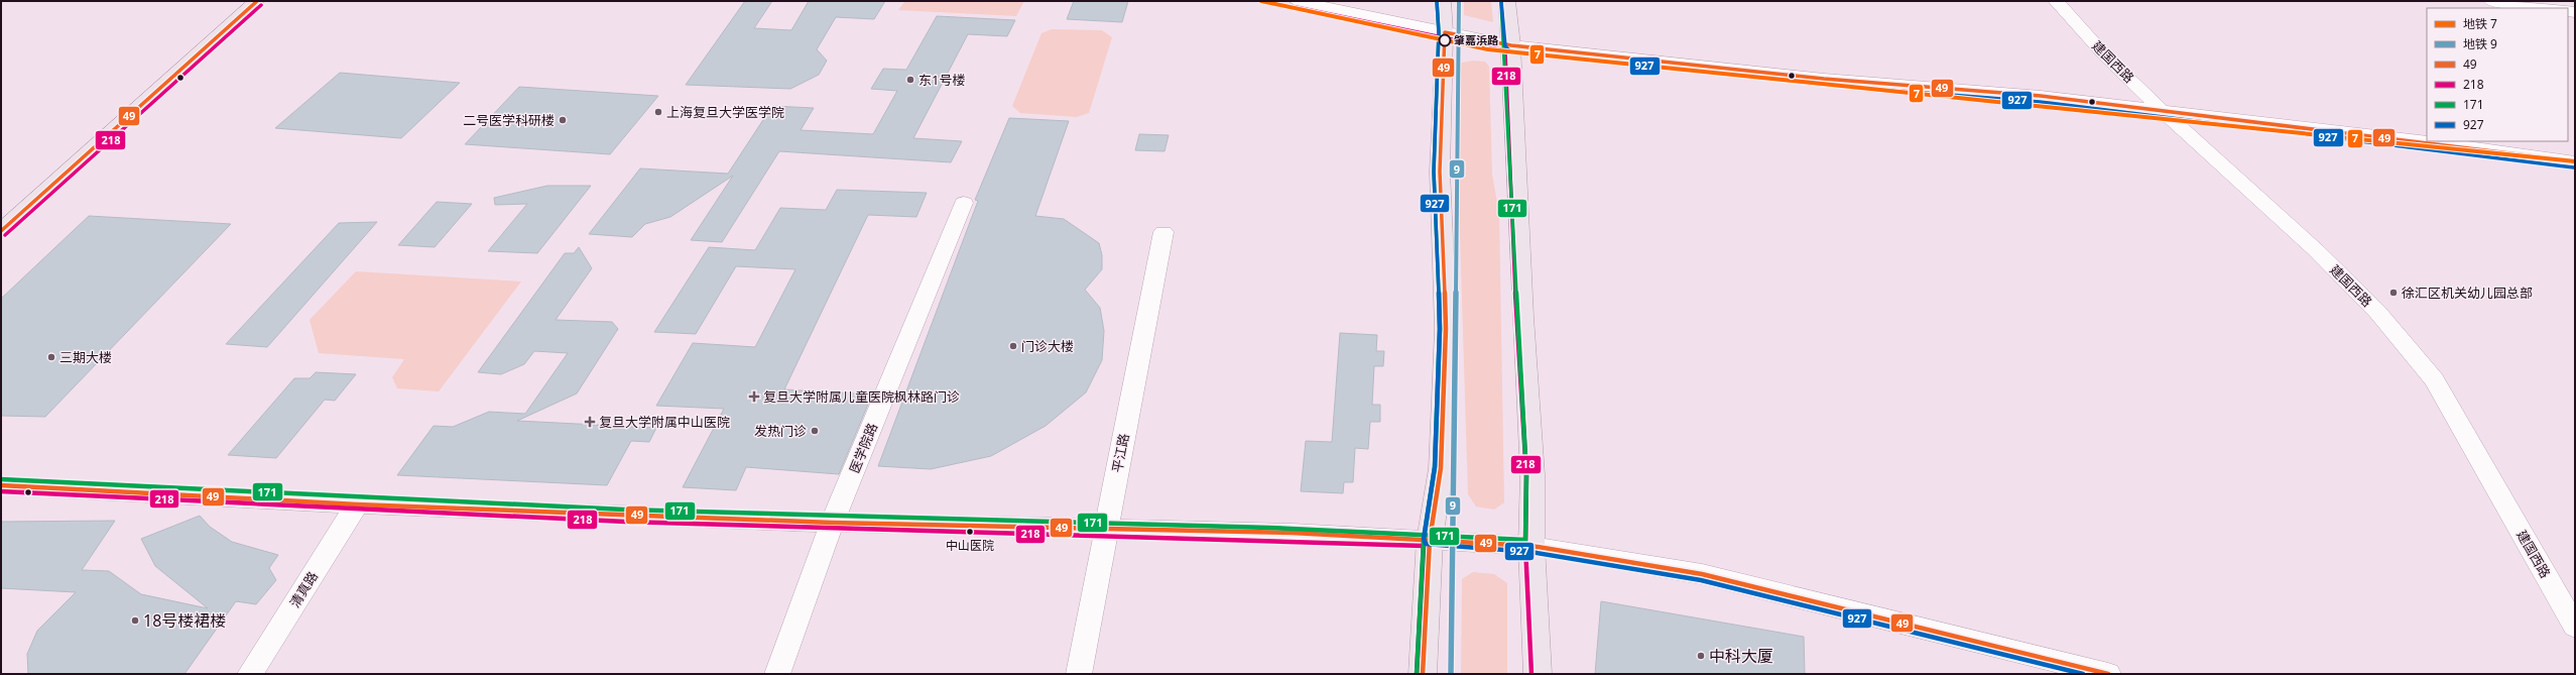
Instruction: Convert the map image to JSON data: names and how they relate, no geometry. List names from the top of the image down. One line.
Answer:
{"streets":{"street":["建国西路","医学院路","平江路","清真路"]},"places":{"other":["肇嘉浜路","东1号楼","上海复旦大学医学院","二号医学科研楼","徐汇区机关幼儿园总部","门诊大楼","三期大楼","发热门诊","中山医院","18号楼裙楼","中科大厦"],"health":["复旦大学附属儿童医院枫林路门诊","复旦大学附属中山医院"]},"lines":["metro line 7","metro line 9","transit line 49","transit line 171","transit line 927","transit line 218"],"legend":["地铁 7","地铁 9","49","218","171","927"]}
